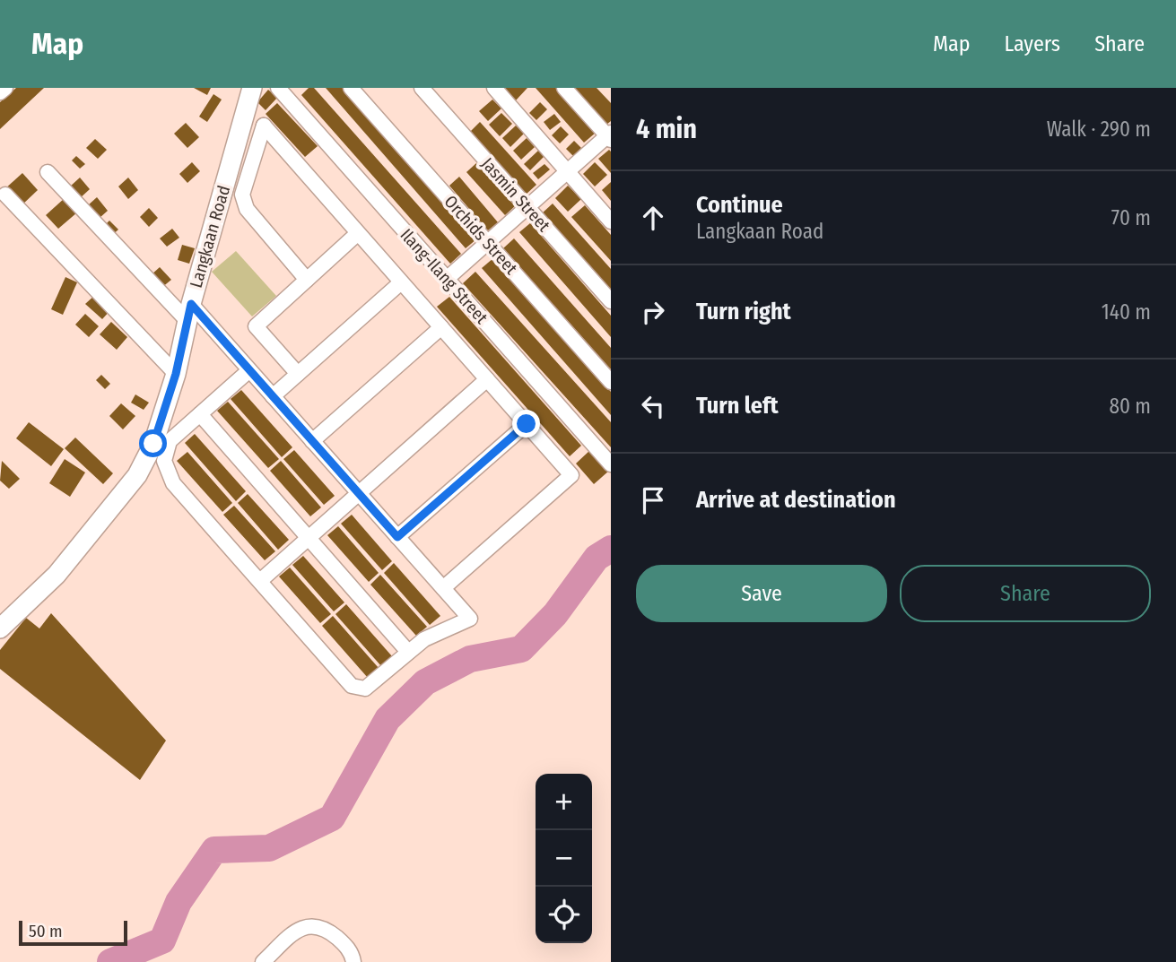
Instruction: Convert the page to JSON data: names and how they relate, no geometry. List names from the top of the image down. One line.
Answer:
{"streets":{"street":["Jasmin Street","Orchids Street","Langkaan Road","Ilang-Ilang Street"]},"scale_bar":"50 m","page":{"header":"Map","nav":["Map","Layers","Share"],"heading":["4 min","Walk · 290 m"],"list":[["Continue","Langkaan Road","70 m"],["Turn right","140 m"],["Turn left","80 m"],"Arrive at destination"],"buttons":["Save","Share"],"map_buttons":["+","−"],"scale":"50 m"}}
